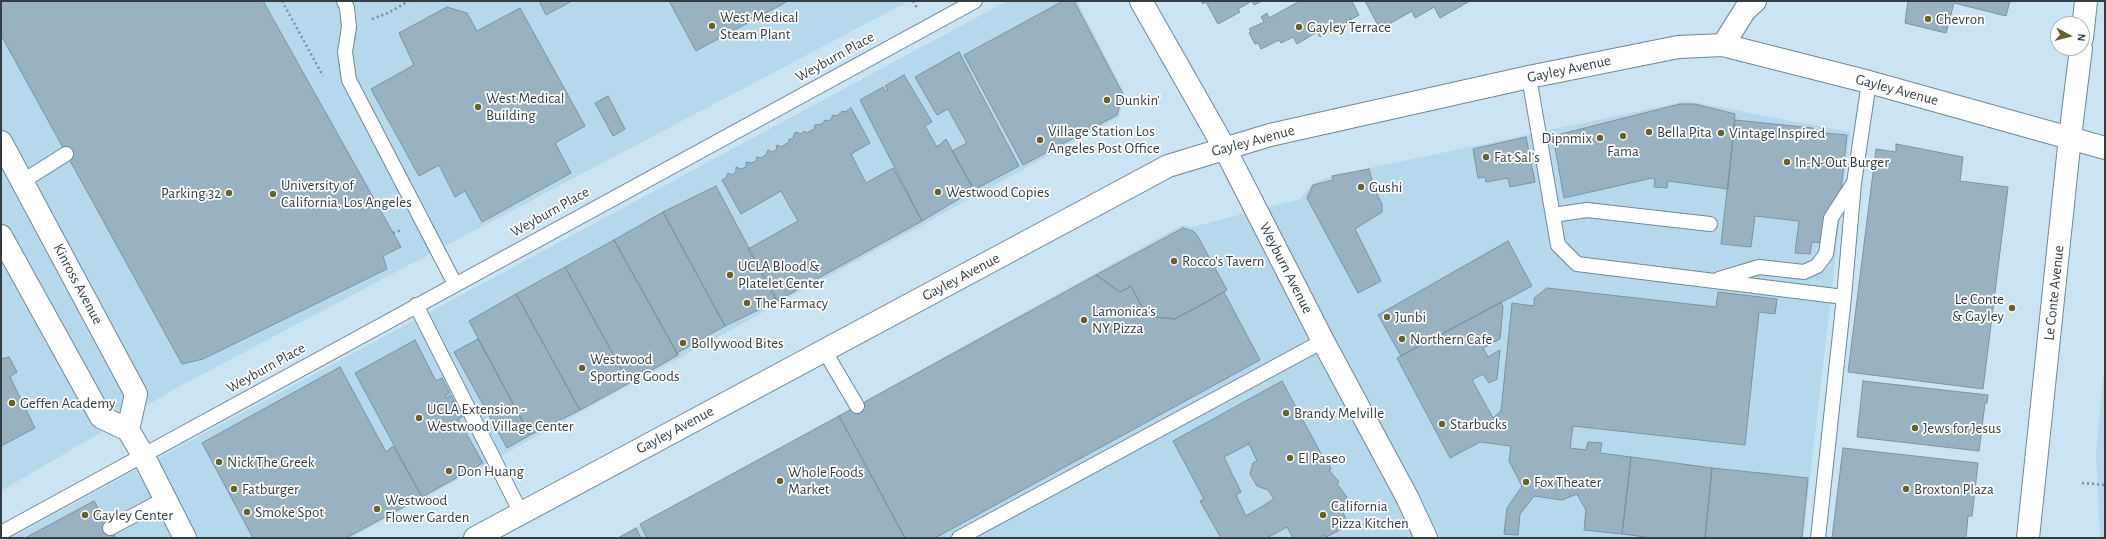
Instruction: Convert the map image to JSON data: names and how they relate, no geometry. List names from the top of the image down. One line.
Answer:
{"streets":{"street":["Gayley Avenue","Weyburn Avenue","Kinross Avenue","Le Conte Avenue"],"lane":["Weyburn Place"]},"crossings":[["Gayley Avenue","Weyburn Avenue"],["Gayley Avenue","Le Conte Avenue"]],"places":["Chevron","West Medical Steam Plant","Gayley Terrace","Dunkin'","West Medical Building","Bella Pita","Vintage Inspired","Fama","Dipnmix","Village Station Los Angeles Post Office","Fat Sal's","In-N-Out Burger","Gushi","Westwood Copies","Parking 32","University of California, Los Angeles","Rocco's Tavern","UCLA Blood & Platelet Center","The Farmacy","Le Conte & Gayley","Junbi","Lamonica's NY Pizza","Northern Cafe","Bollywood Bites","Westwood Sporting Goods","Geffen Academy","Brandy Melville","UCLA Extension - Westwood Village Center","Starbucks","Jews for Jesus","El Paseo","Nick The Greek","Don Huang","Whole Foods Market","Fox Theater","Fatburger","Broxton Plaza","Westwood Flower Garden","Smoke Spot","Gayley Center","California Pizza Kitchen"],"north":"right"}
